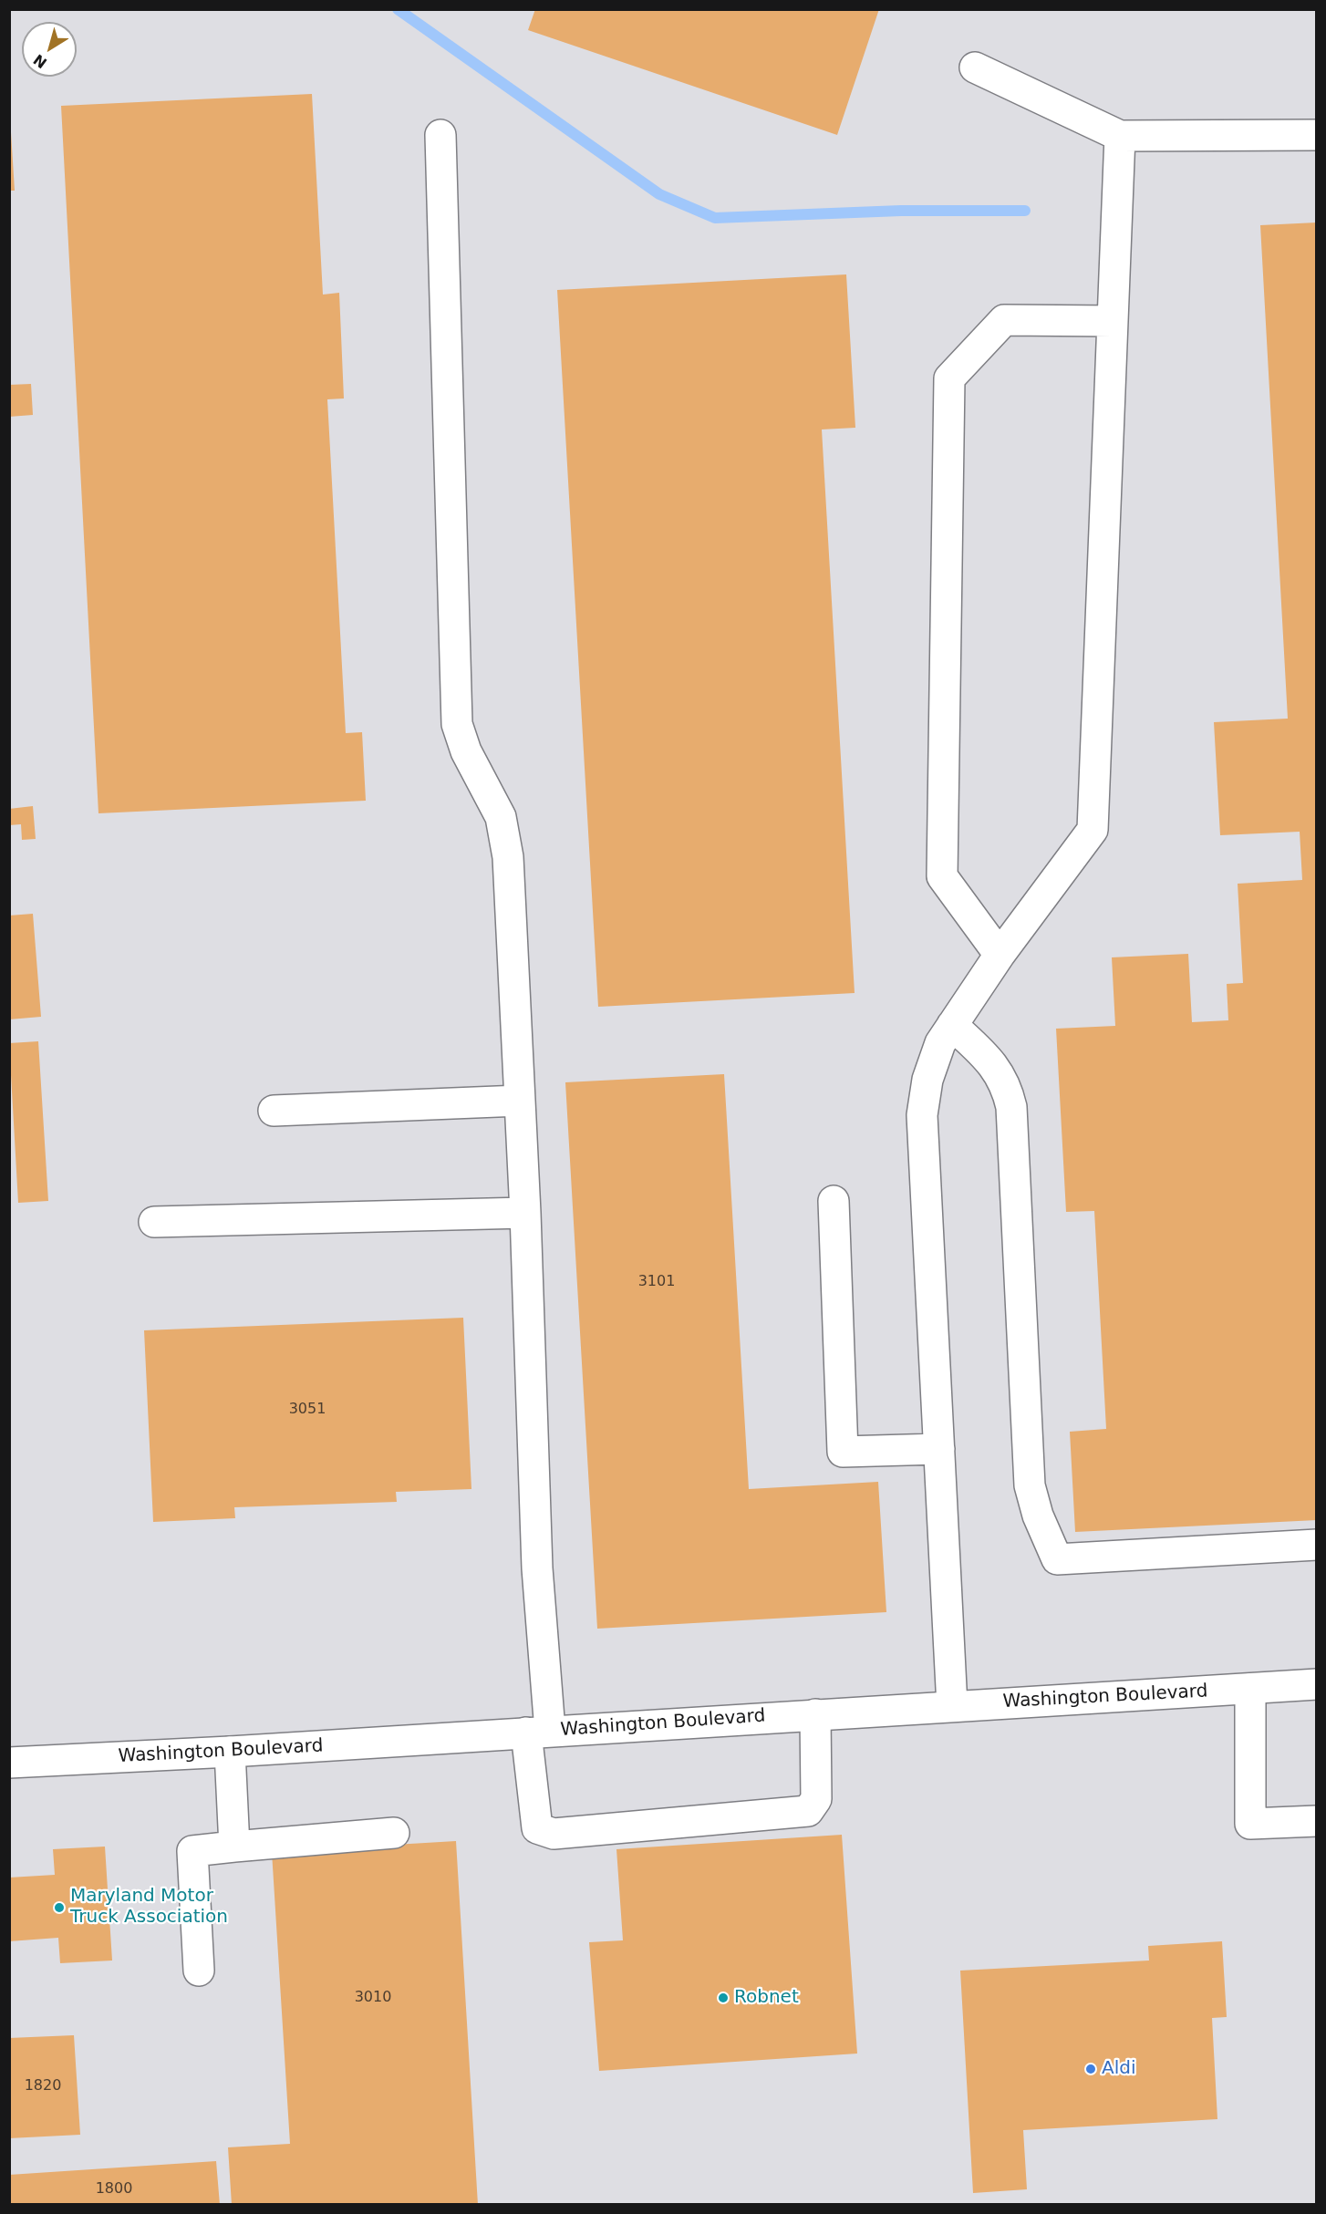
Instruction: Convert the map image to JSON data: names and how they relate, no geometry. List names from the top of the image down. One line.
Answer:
{"streets":{"main road":["Washington Boulevard"]},"places":["Maryland Motor Truck Association","Robnet","Aldi"],"house_numbers":["3101","3051","3010","1820","1800"],"north":"bottom left"}
